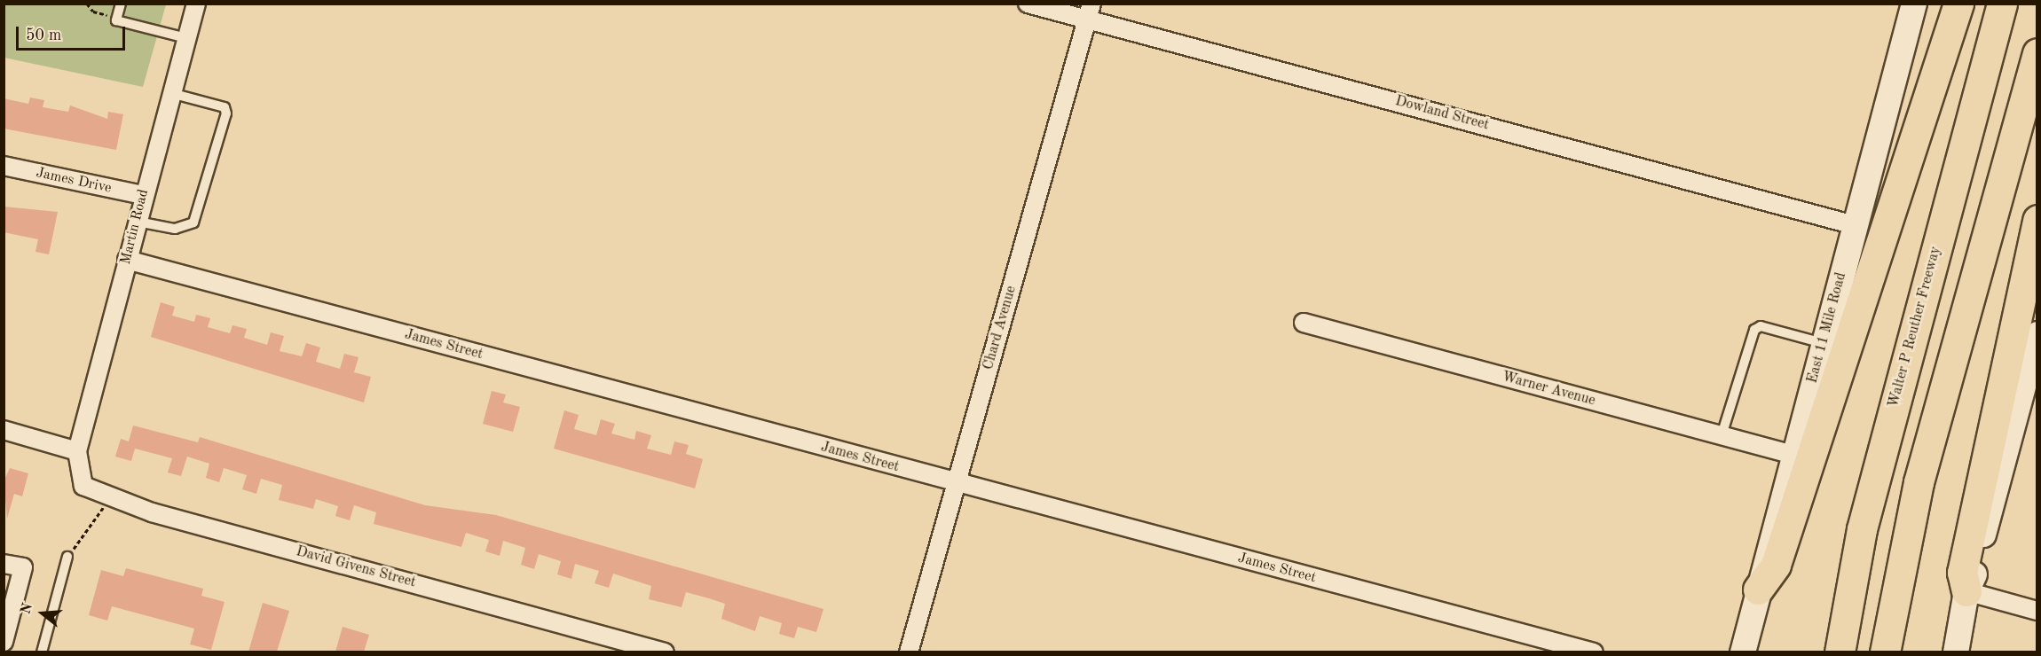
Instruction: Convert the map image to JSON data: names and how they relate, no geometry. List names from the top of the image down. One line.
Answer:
{"streets":{"highway":["Walter P Reuther Freeway"],"main road":["East 11 Mile Road"],"street":["Dowland Street","James Drive","Martin Road","Chard Avenue","James Street","Warner Avenue","David Givens Street"]},"crossings":[["Dowland Street","Chard Avenue"],["Dowland Street","East 11 Mile Road"],["James Drive","Martin Road"],["Martin Road","James Street"],["Martin Road","David Givens Street"],["Chard Avenue","James Street"],["East 11 Mile Road","Warner Avenue"]],"scale_bar":"50 m","north":"left"}
